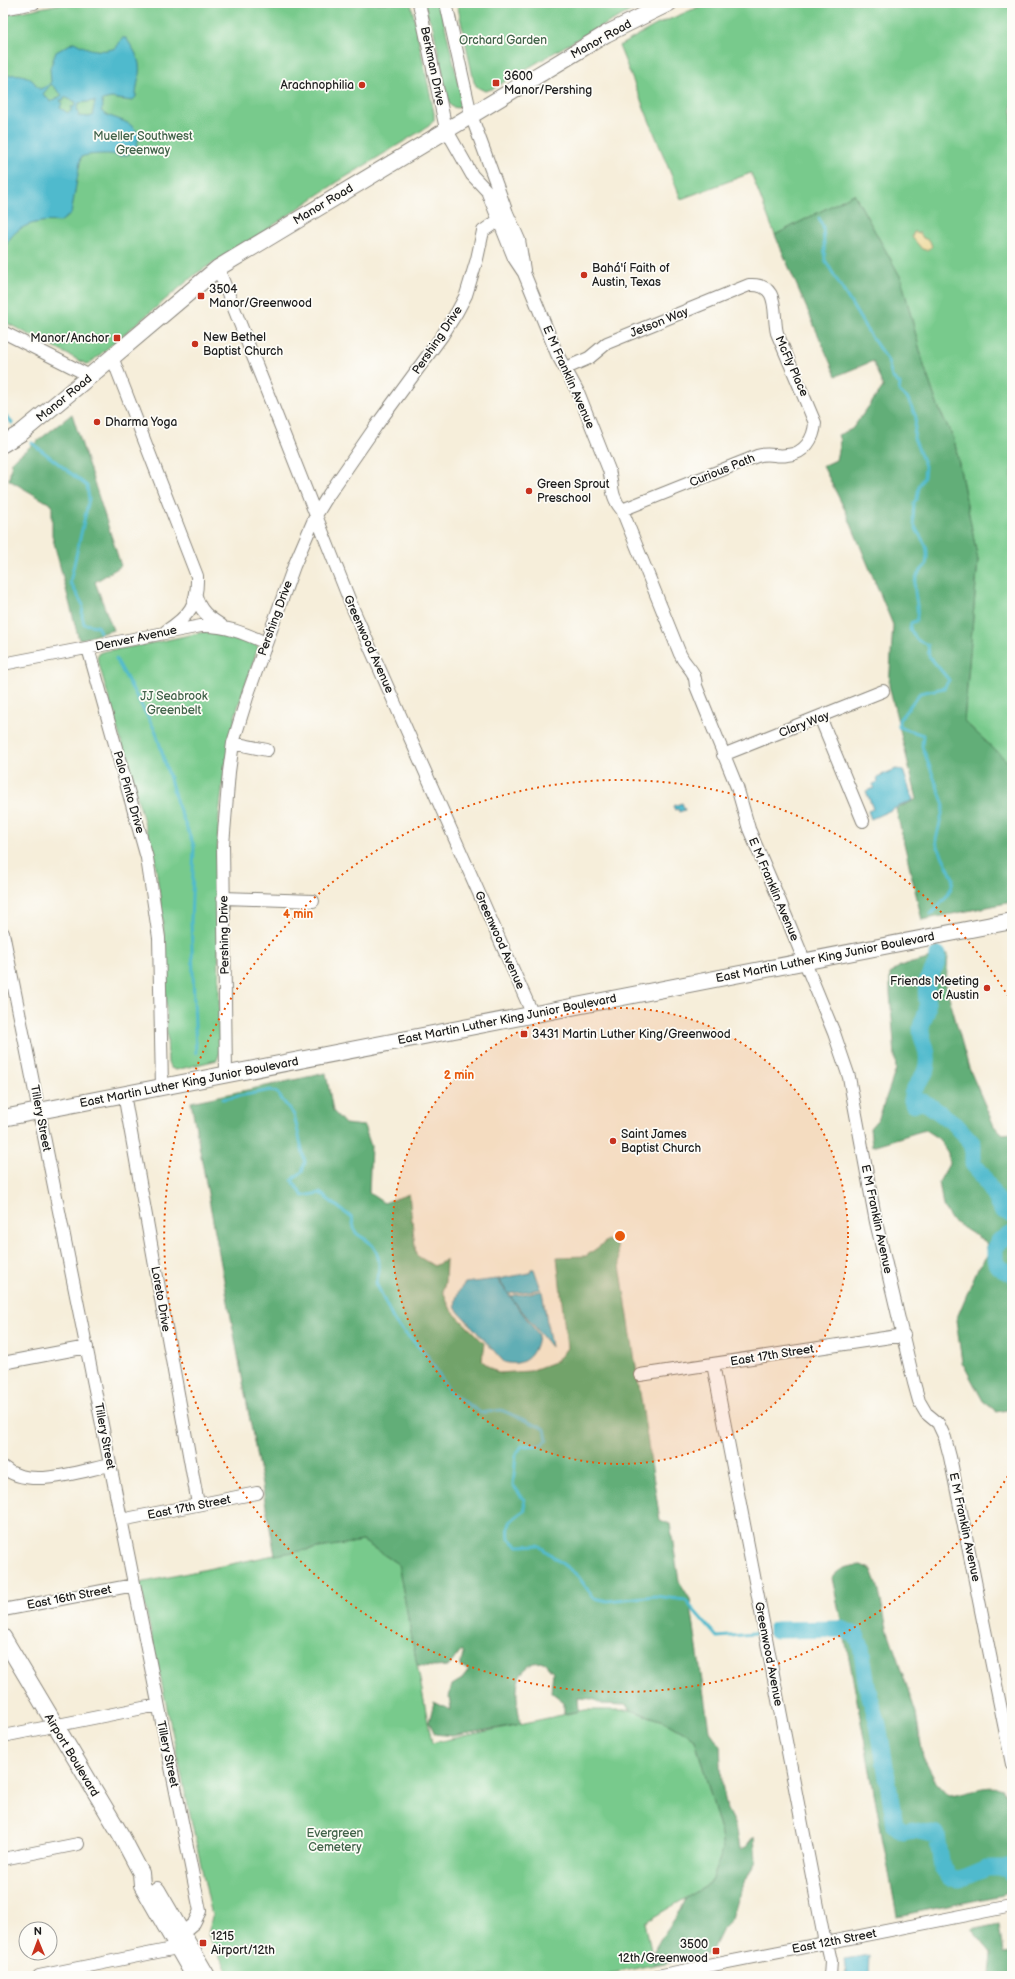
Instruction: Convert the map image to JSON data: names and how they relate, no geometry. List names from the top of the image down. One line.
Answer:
{"streets":{"main road":["Manor Road","East Martin Luther King Junior Boulevard","Airport Boulevard"],"street":["Berkman Drive","Jetson Way","Pershing Drive","McFly Place","E M Franklin Avenue","Curious Path","Denver Avenue","Greenwood Avenue","Clary Way","Palo Pinto Drive","Tillery Street","Loreto Drive","East 17th Street","East 16th Street","East 12th Street"]},"crossings":[["Manor Road","Berkman Drive"],["Manor Road","Greenwood Avenue"],["Jetson Way","McFly Place"],["Jetson Way","E M Franklin Avenue"],["Pershing Drive","E M Franklin Avenue"],["Pershing Drive","Denver Avenue"],["Pershing Drive","Greenwood Avenue"],["Pershing Drive","East Martin Luther King Junior Boulevard"],["McFly Place","Curious Path"],["E M Franklin Avenue","Curious Path"],["E M Franklin Avenue","Clary Way"],["E M Franklin Avenue","East Martin Luther King Junior Boulevard"],["E M Franklin Avenue","East 17th Street"],["Denver Avenue","Palo Pinto Drive"],["Greenwood Avenue","East Martin Luther King Junior Boulevard"],["Greenwood Avenue","East 17th Street"],["Greenwood Avenue","East 12th Street"],["Palo Pinto Drive","East Martin Luther King Junior Boulevard"],["East Martin Luther King Junior Boulevard","Tillery Street"],["East Martin Luther King Junior Boulevard","Loreto Drive"],["Tillery Street","East 17th Street"],["Tillery Street","East 16th Street"],["Tillery Street","Airport Boulevard"],["Loreto Drive","East 17th Street"]],"parks":["Orchard Garden","Mueller Southwest Greenway","JJ Seabrook Greenbelt","Evergreen Cemetery"],"places":{"transit":["3600 Manor/Pershing","3504 Manor/Greenwood","Manor/Anchor","3431 Martin Luther King/Greenwood","1215 Airport/12th","3500 12th/Greenwood"],"other":["Arachnophilia","Bahá'í Faith of Austin, Texas","New Bethel Baptist Church","Dharma Yoga","Green Sprout Preschool","Friends Meeting of Austin","Saint James Baptist Church"]},"north":"top","rings":["4 min","2 min"]}
